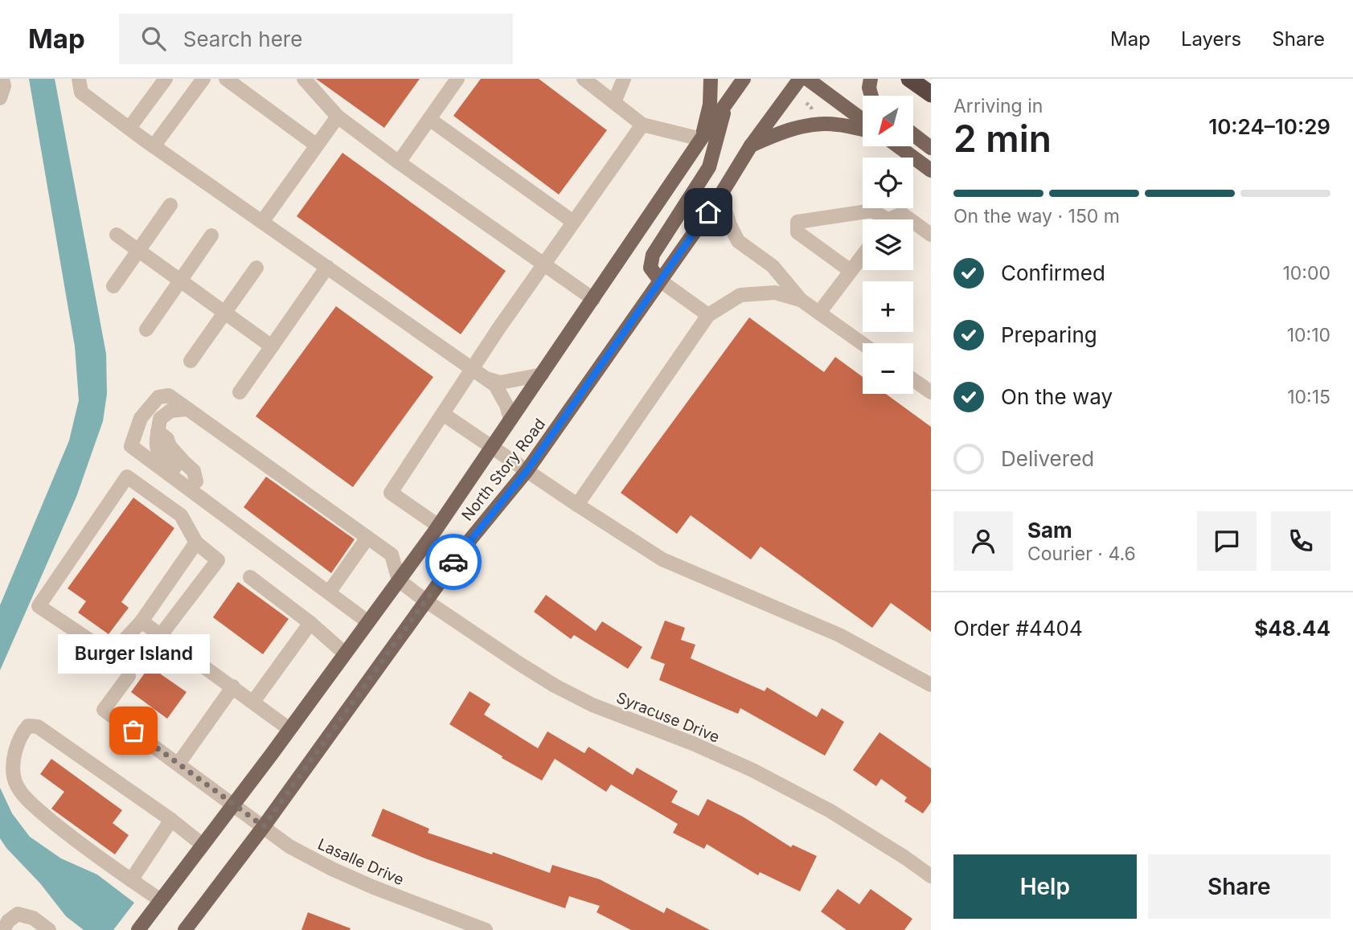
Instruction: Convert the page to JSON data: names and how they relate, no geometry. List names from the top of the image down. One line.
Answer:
{"streets":{"main road":["North Story Road"],"street":["Syracuse Drive","Lasalle Drive"]},"crossings":[["North Story Road","Syracuse Drive"],["North Story Road","Lasalle Drive"]],"places":["Burger Island"],"north":"bottom left","page":{"header":"Map","search":"Search here","nav":["Map","Layers","Share"],"heading":["2 min","Arriving in","10:24–10:29"],"panel":["Sam","Courier · 4.6","Order #4404","$48.44"],"map_buttons":["+","−"],"bar":"On the way · 150 m","list":[["Confirmed","10:00"],["Preparing","10:10"],["On the way","10:15"],"Delivered"],"bubble":"Burger Island","buttons":["Help","Share"]}}
